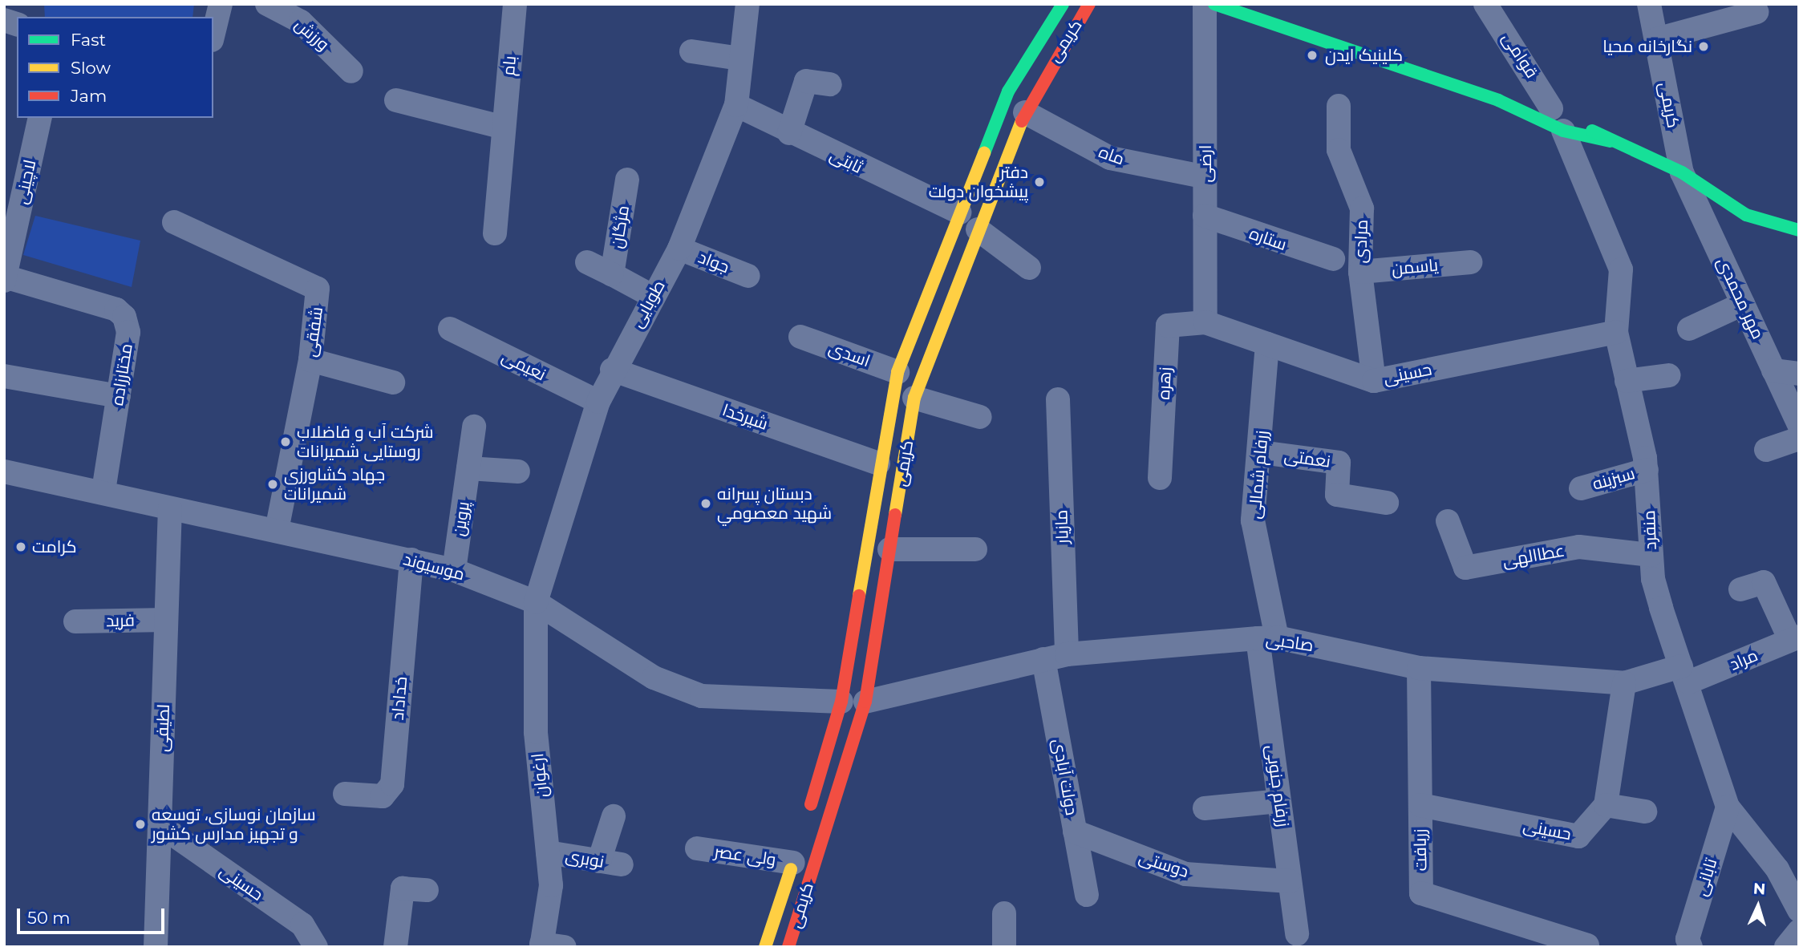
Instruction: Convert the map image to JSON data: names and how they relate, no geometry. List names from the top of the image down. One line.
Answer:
{"streets":{"main road":["کریمی"],"street":["ورزش","قوامی","بام","ماه","ثابتی","ارضی","لاچینی","مژگان","ستاره","مرادی","جواد","یاسمن","مهر محمدی","طوبایی","شفقی","اسدی","نعیمی","حسینی","مختارزاده","زهره","شیرخدا","نعمتی","زرفام شمالی","سبزینه","پروین","مازیار","منفرد","عطاالهی","موسیوند","فرید","صاحبی","مراد","خداداد","لطیفی","ارغوان","دولت آبادی","زرفام جنوبی","زربافت","ولی عصر","نوبری","دوستی","تابانی"]},"crossings":[["کریمی","ماه"],["کریمی","ثابتی"],["کریمی","مهر محمدی"],["کریمی","اسدی"],["کریمی","شیرخدا"],["کریمی","موسیوند"],["کریمی","صاحبی"],["کریمی","ولی عصر"],["ماه","ارضی"],["ثابتی","طوبایی"],["ارضی","ستاره"],["ارضی","حسینی"],["ارضی","زهره"],["لاچینی","مختارزاده"],["مژگان","طوبایی"],["مرادی","یاسمن"],["مرادی","حسینی"],["جواد","طوبایی"],["طوبایی","نعیمی"],["طوبایی","شیرخدا"],["طوبایی","موسیوند"],["طوبایی","ارغوان"],["شفقی","موسیوند"],["حسینی","زهره"],["حسینی","زرفام شمالی"],["حسینی","منفرد"],["حسینی","لطیفی"],["حسینی","زربافت"],["مختارزاده","موسیوند"],["نعمتی","زرفام شمالی"],["زرفام شمالی","صاحبی"],["زرفام شمالی","زرفام جنوبی"],["سبزینه","منفرد"],["پروین","موسیوند"],["مازیار","صاحبی"],["مازیار","دولت آبادی"],["منفرد","عطاالهی"],["منفرد","صاحبی"],["منفرد","مراد"],["منفرد","تابانی"],["موسیوند","صاحبی"],["موسیوند","خداداد"],["موسیوند","لطیفی"],["موسیوند","ارغوان"],["فرید","لطیفی"],["صاحبی","مراد"],["صاحبی","دولت آبادی"],["صاحبی","زرفام جنوبی"],["صاحبی","زربافت"],["ارغوان","نوبری"],["دولت آبادی","دوستی"],["زرفام جنوبی","دوستی"]],"places":["نگارخانه محیا","کلینیک ایدن","دفتر پیشخوان دولت","شرکت آب و فاضلاب روستایی شمیرانات","جهاد کشاورزی شمیرانات","دبستان پسرانه شهيد معصومي","کرامت","سازمان نوسازی، توسعه و تجهیز مدارس کشور"],"legend":["Fast","Slow","Jam"],"scale_bar":"50 m","north":"top"}
